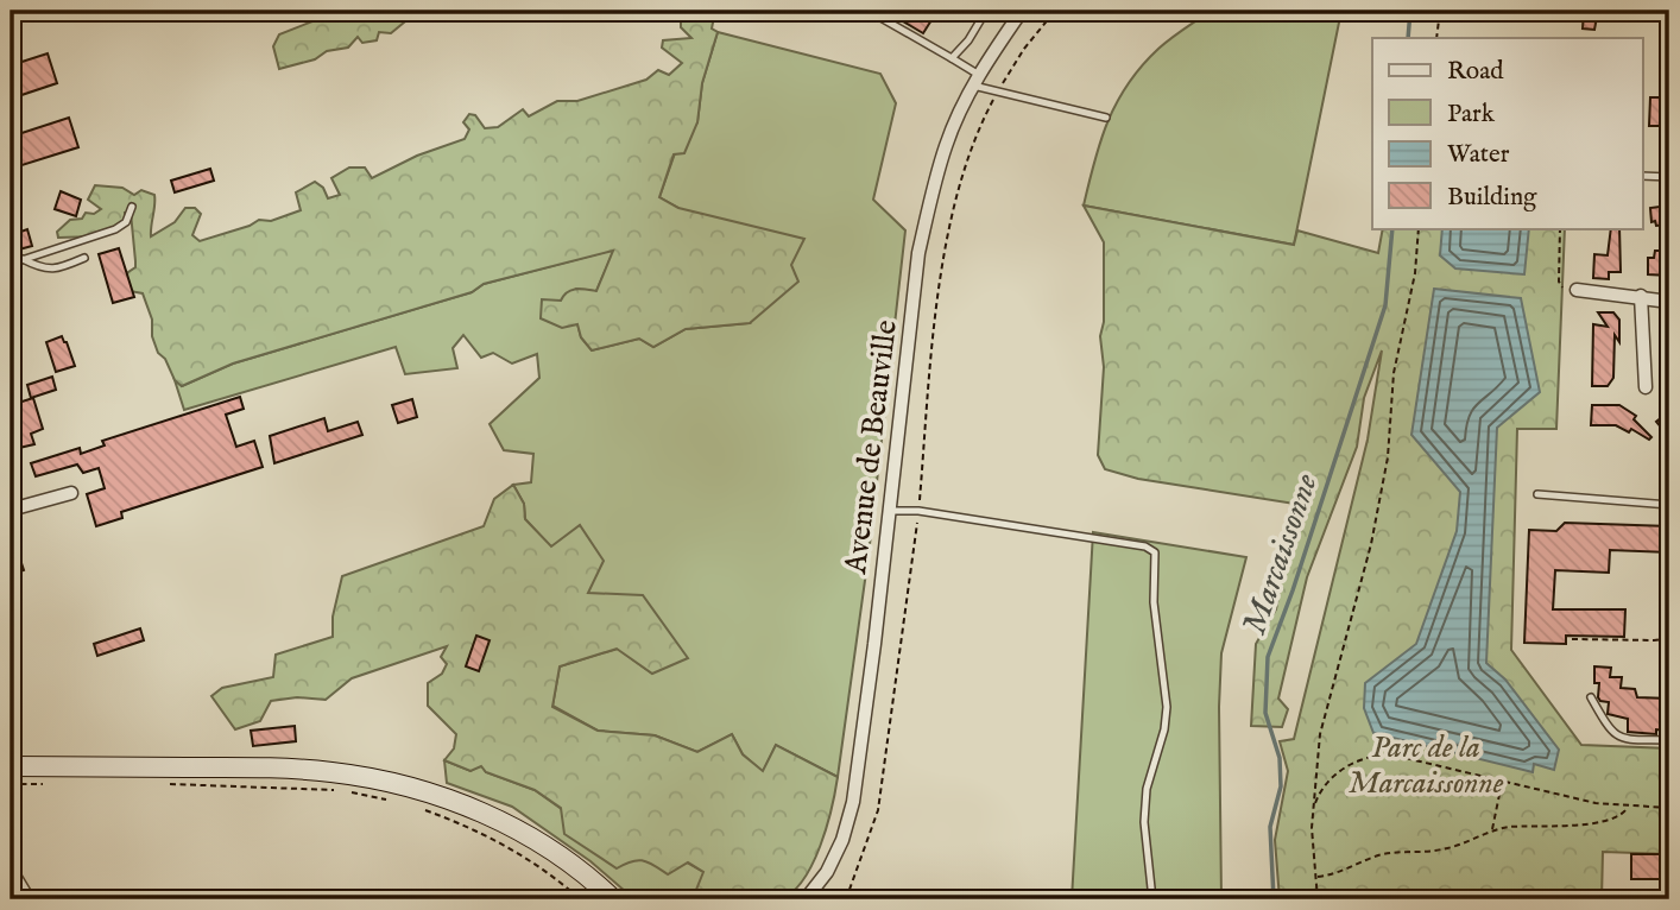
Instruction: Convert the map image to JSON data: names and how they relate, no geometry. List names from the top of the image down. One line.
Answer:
{"streets":{"street":["Avenue de Beauville"]},"water":["Marcaissonne"],"parks":["Parc de la Marcaissonne"],"legend":["Road","Park","Water","Building"]}
